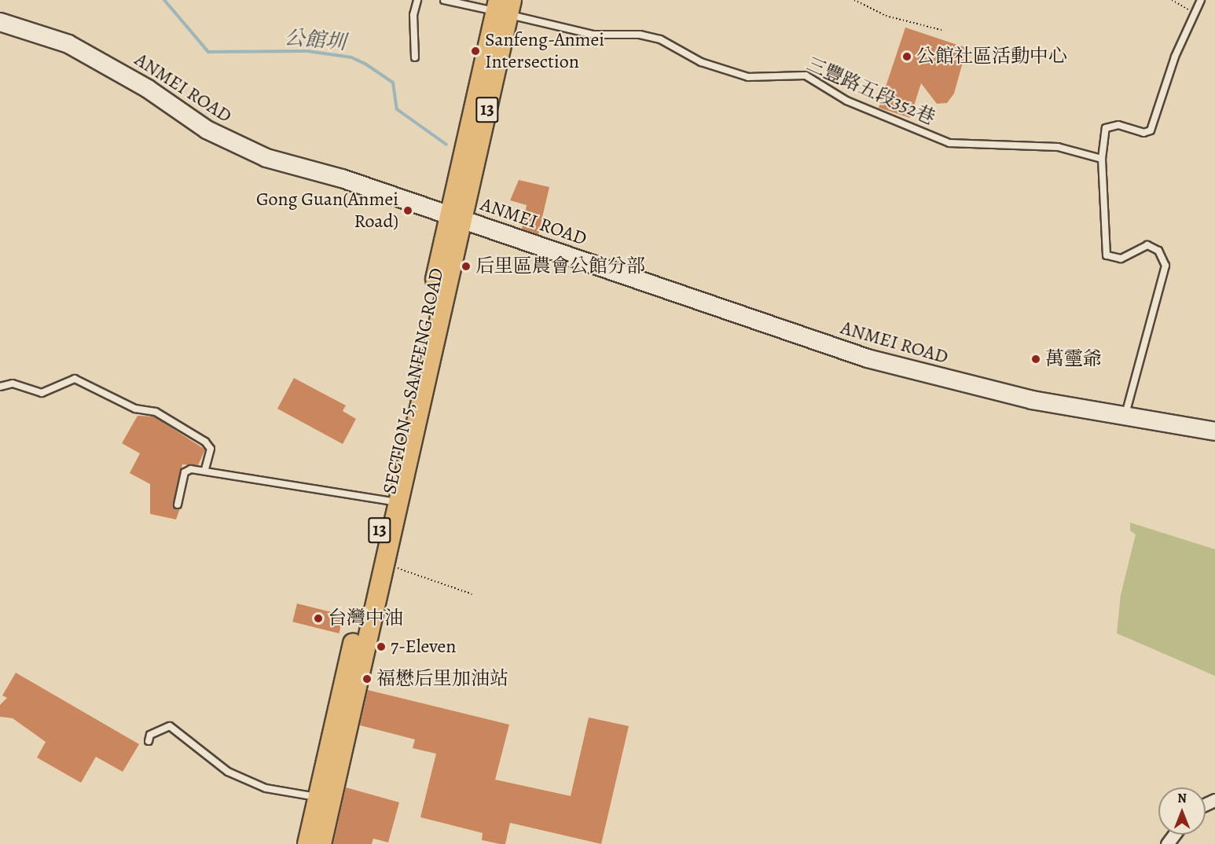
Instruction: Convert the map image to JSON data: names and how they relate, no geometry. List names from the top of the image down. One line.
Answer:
{"streets":{"main road":["13","SECTION 5, SANFENG ROAD"],"street":["ANMEI ROAD"],"lane":["三豐路五段352巷"]},"crossings":[["ANMEI ROAD","SECTION 5, SANFENG ROAD"],["三豐路五段352巷","SECTION 5, SANFENG ROAD"]],"water":["公館圳"],"places":["Sanfeng-Anmei Intersection","公館社區活動中心","Gong Guan(Anmei Road)","后里區農會公館分部","萬𤫊爺","台灣中油","7-Eleven","福懋后里加油站"],"north":"top"}
